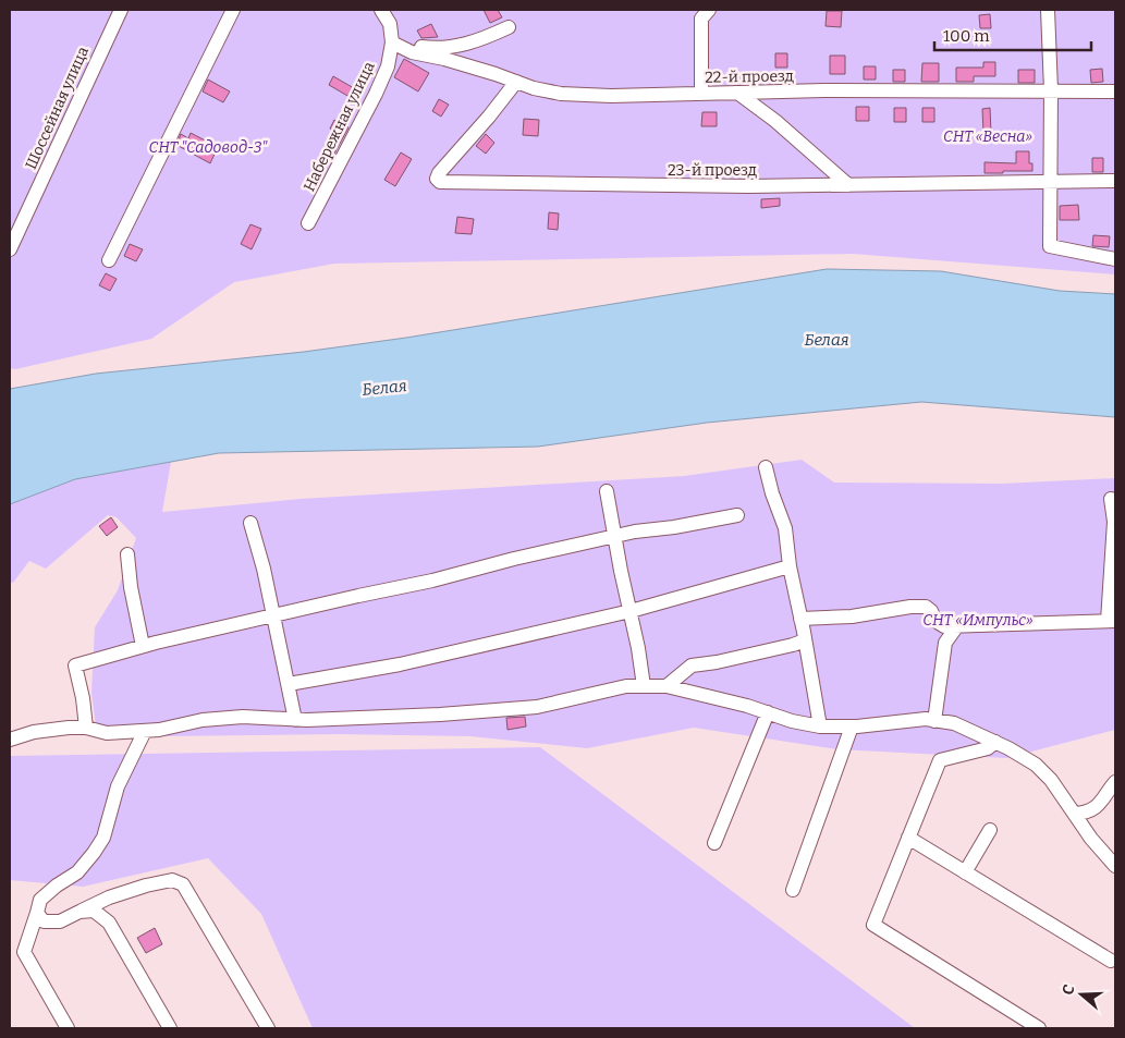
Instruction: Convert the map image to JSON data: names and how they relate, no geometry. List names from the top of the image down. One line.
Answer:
{"streets":{"street":["22-й проезд","Шоссейная улица","Набережная улица","23-й проезд"]},"crossings":[["22-й проезд","Набережная улица"],["22-й проезд","23-й проезд"]],"water":["Белая"],"parks":["СНТ «Весна»","СНТ \"Садовод-3\"","СНТ «Импульс»"],"scale_bar":"100 m","north":"left"}
